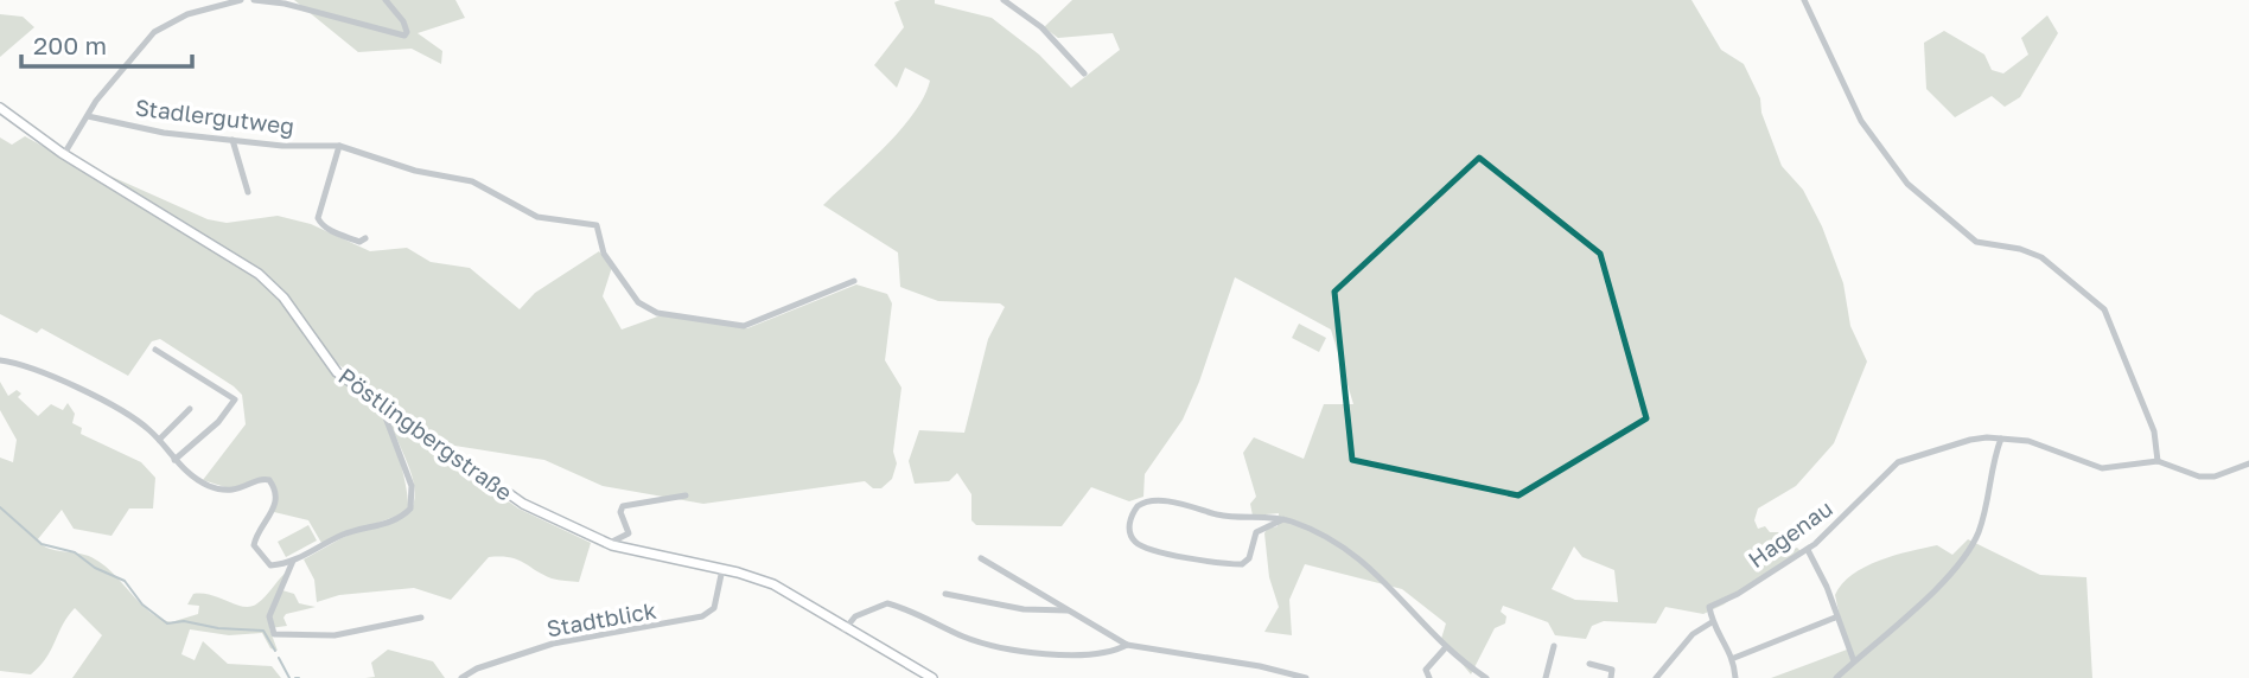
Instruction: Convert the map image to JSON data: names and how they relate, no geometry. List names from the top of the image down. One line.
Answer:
{"streets":{"main road":["Pöstlingbergstraße"],"street":["Stadlergutweg","Hagenau","Stadtblick"]},"crossings":[["Pöstlingbergstraße","Stadtblick"]],"scale_bar":"200 m"}
